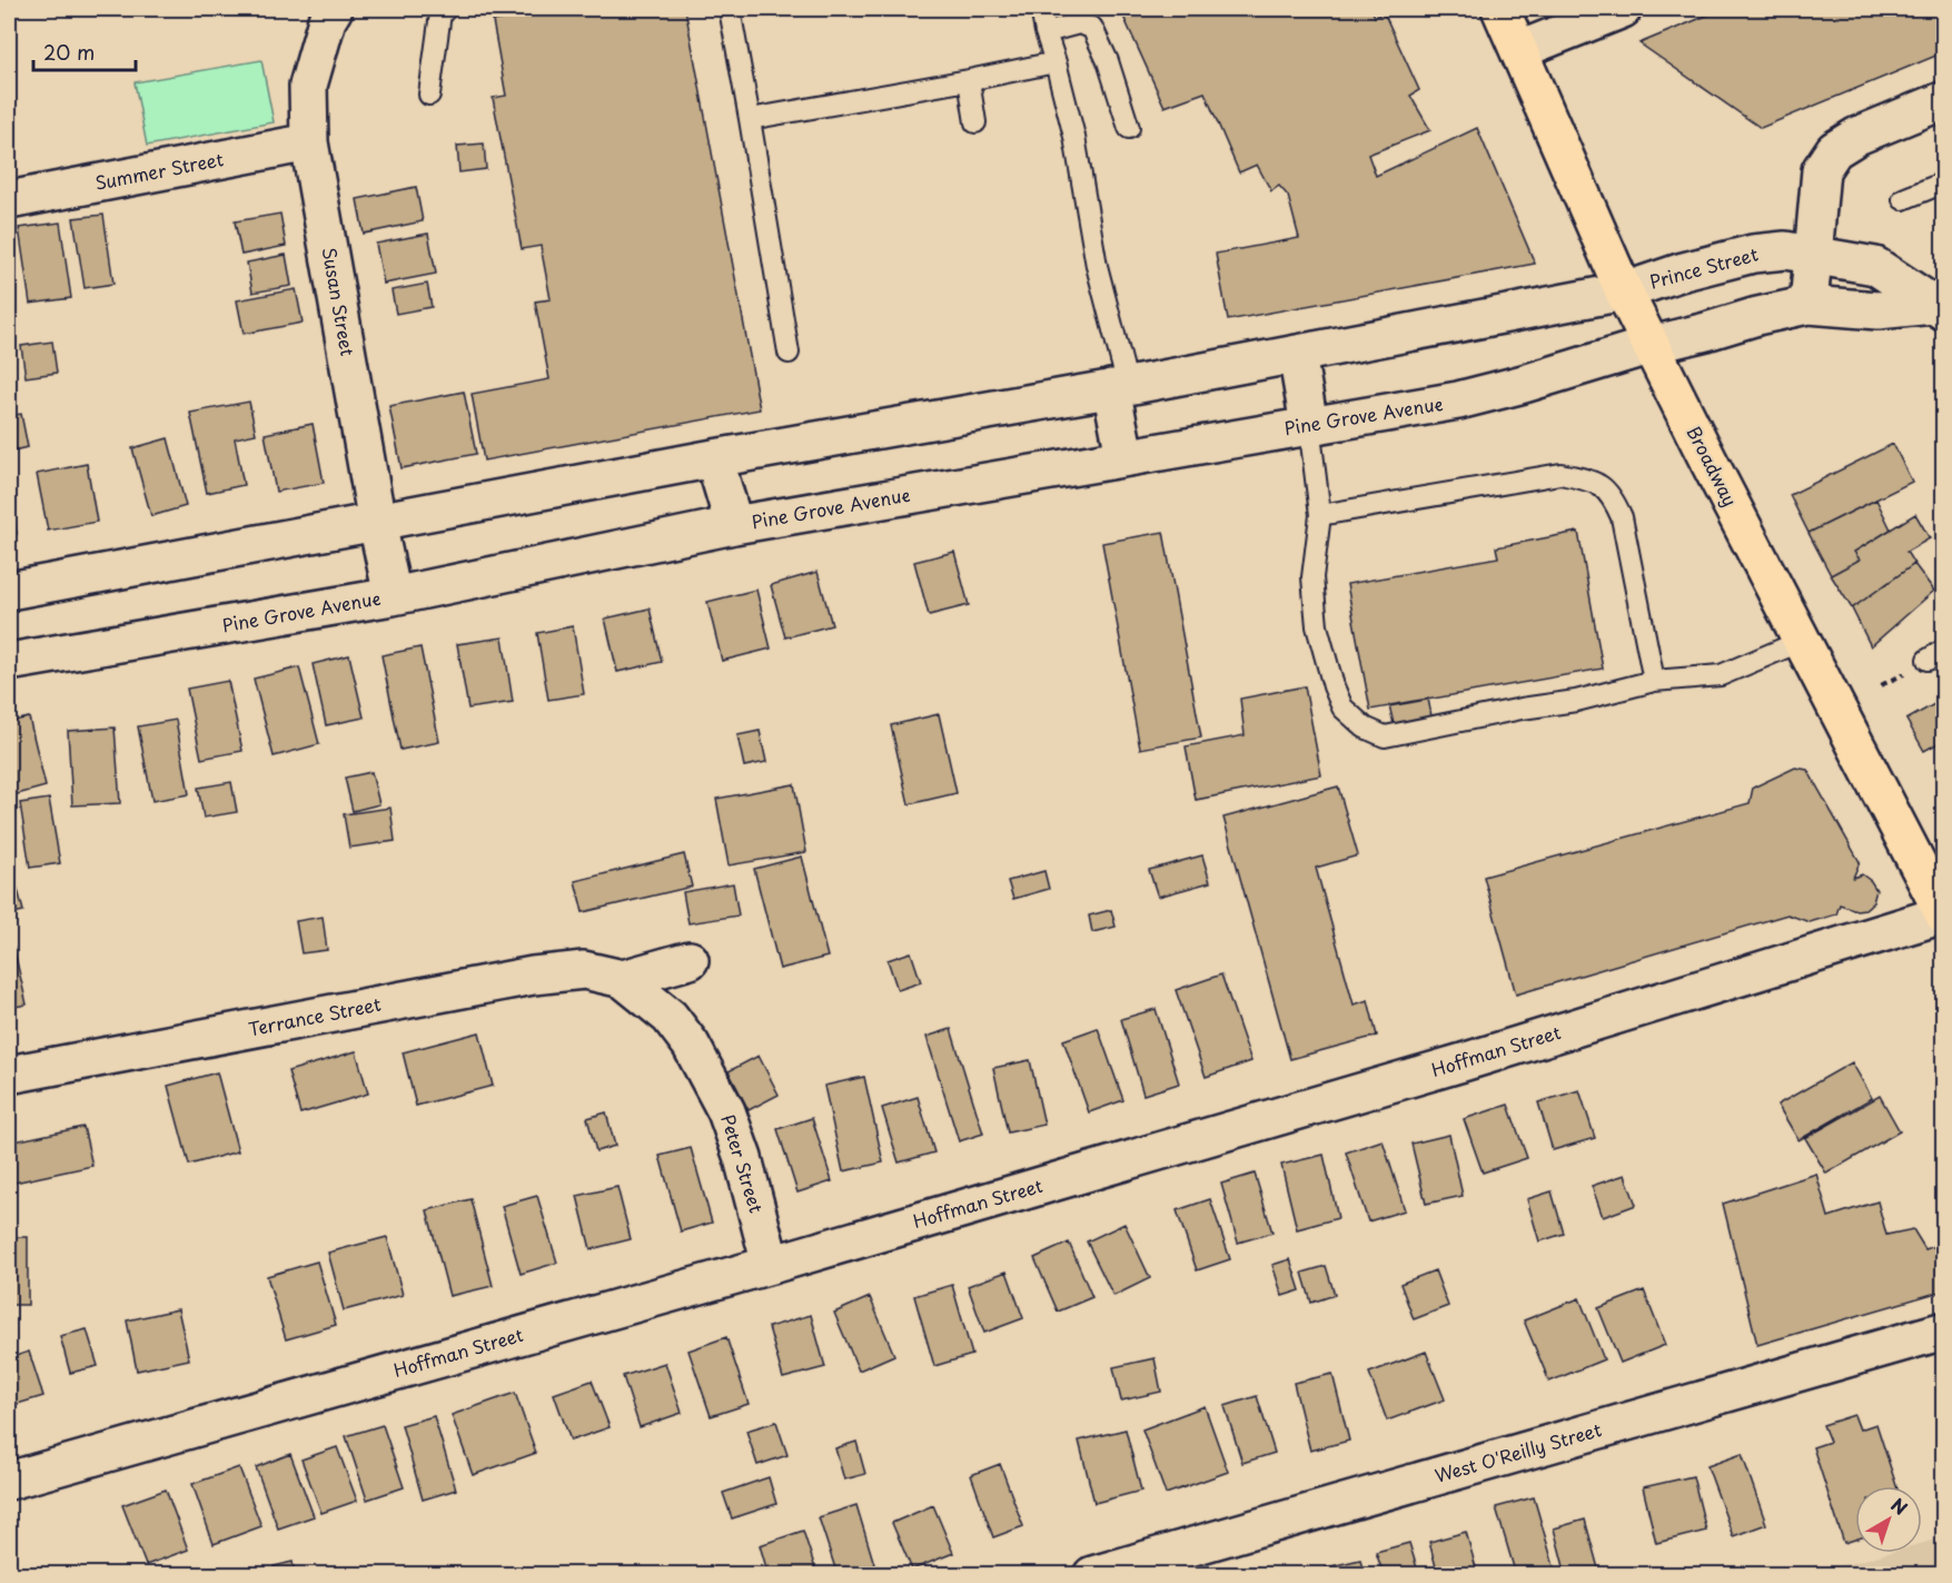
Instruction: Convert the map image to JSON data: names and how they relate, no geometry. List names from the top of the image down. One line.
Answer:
{"streets":{"highway":["Broadway"],"street":["Summer Street","Prince Street","Susan Street","Pine Grove Avenue","Terrance Street","Hoffman Street","Peter Street","West O'Reilly Street"]},"crossings":[["Summer Street","Susan Street"],["Prince Street","Pine Grove Avenue"],["Prince Street","Broadway"],["Susan Street","Pine Grove Avenue"],["Pine Grove Avenue","Broadway"],["Broadway","Hoffman Street"],["Terrance Street","Peter Street"],["Hoffman Street","Peter Street"]],"scale_bar":"20 m","north":"top right"}
